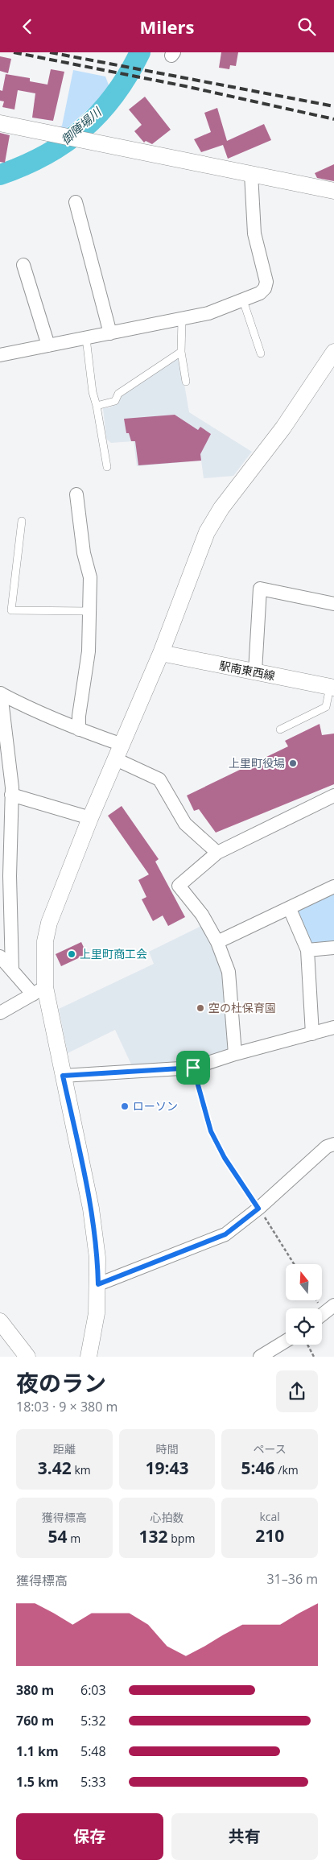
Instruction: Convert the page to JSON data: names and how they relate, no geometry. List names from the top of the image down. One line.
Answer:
{"streets":{"street":["駅南東西線"]},"water":["御陣場川"],"places":["上里町役場","上里町商工会","空の杜保育園","ローソン"],"north":"top","page":{"header":"Milers","heading":["夜のラン","18:03 · 9 × 380 m"],"stats":[["距離","3.42 km"],["時間","19:43"],["ペース","5:46 /km"],["獲得標高","54 m"],["心拍数","132 bpm"],["kcal","210"]],"chart":["獲得標高","31–36 m"],"list":[{"name":"380 m","note":"6:03"},{"name":"760 m","note":"5:32"},{"name":"1.1 km","note":"5:48"},{"name":"1.5 km","note":"5:33"}],"buttons":["保存","共有"]}}
